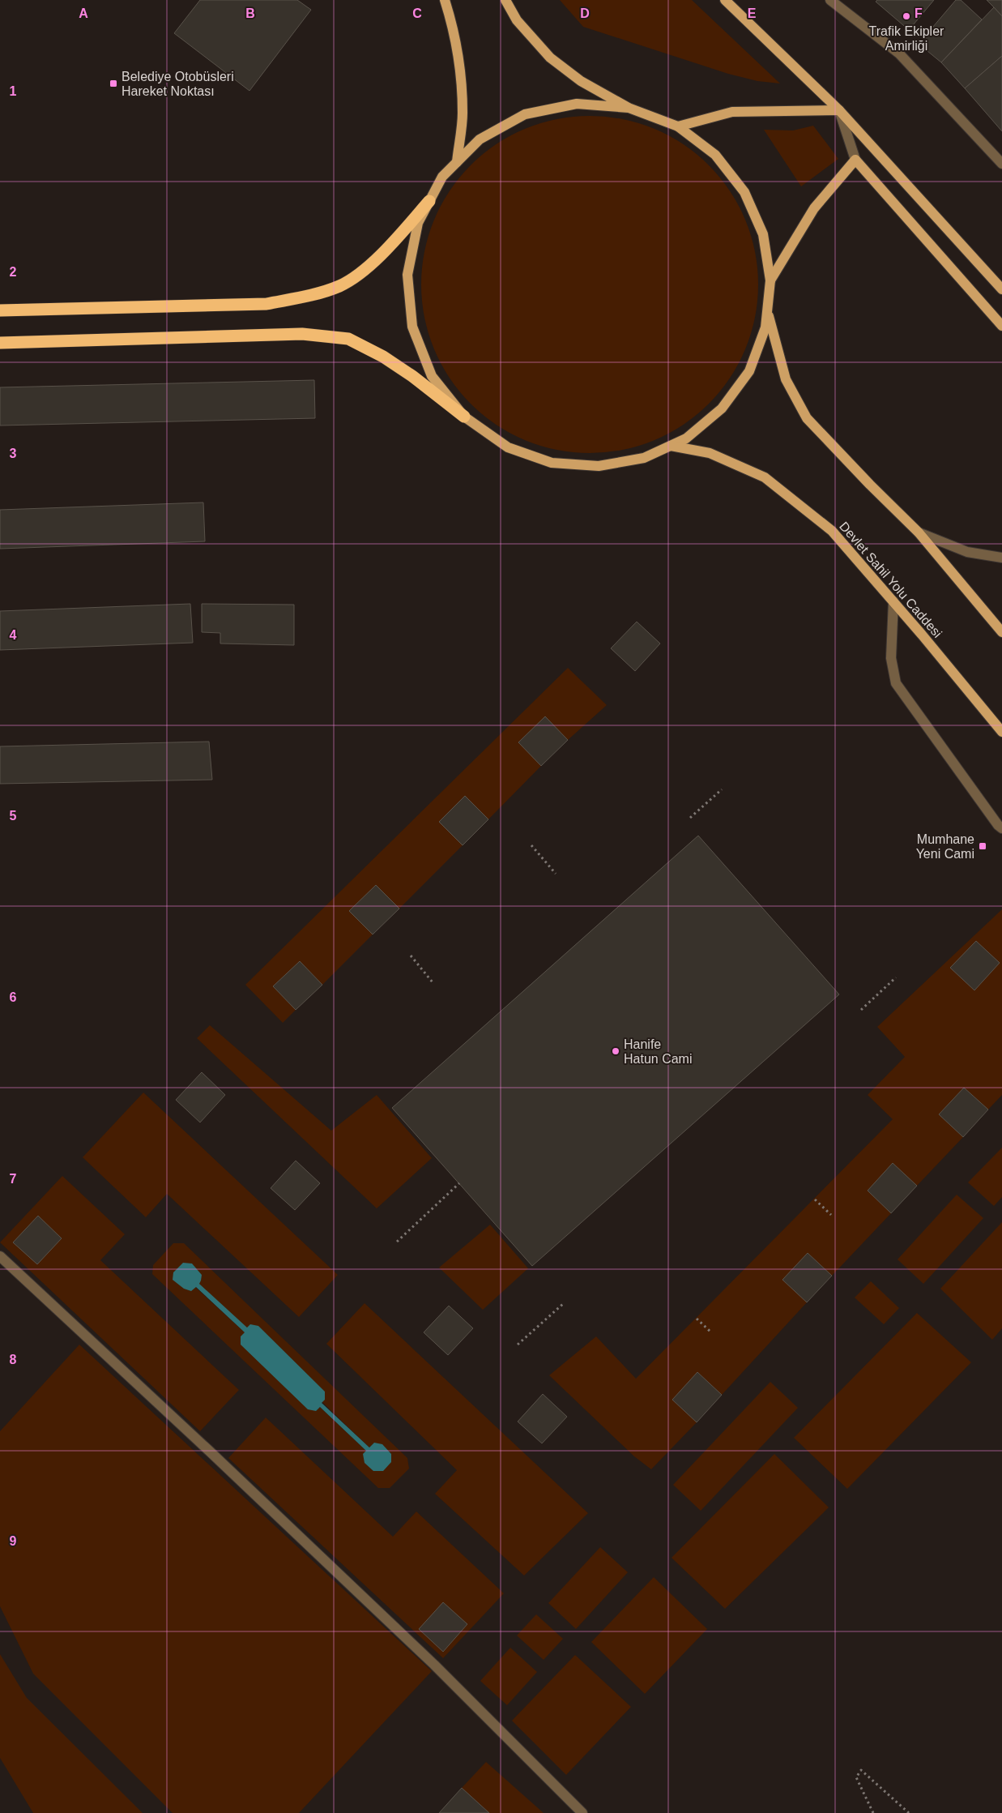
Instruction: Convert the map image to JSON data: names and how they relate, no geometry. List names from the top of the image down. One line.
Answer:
{"streets":{"main road":["Devlet Sahil Yolu Caddesi"]},"places":{"other":["Trafik Ekipler Amirliği","Hanife Hatun Cami"],"transit":["Belediye Otobüsleri Hareket Noktası","Mumhane Yeni Cami"]},"grid":{"columns":["A","B","C","D","E","F"],"rows":["1","2","3","4","5","6","7","8","9"]}}
